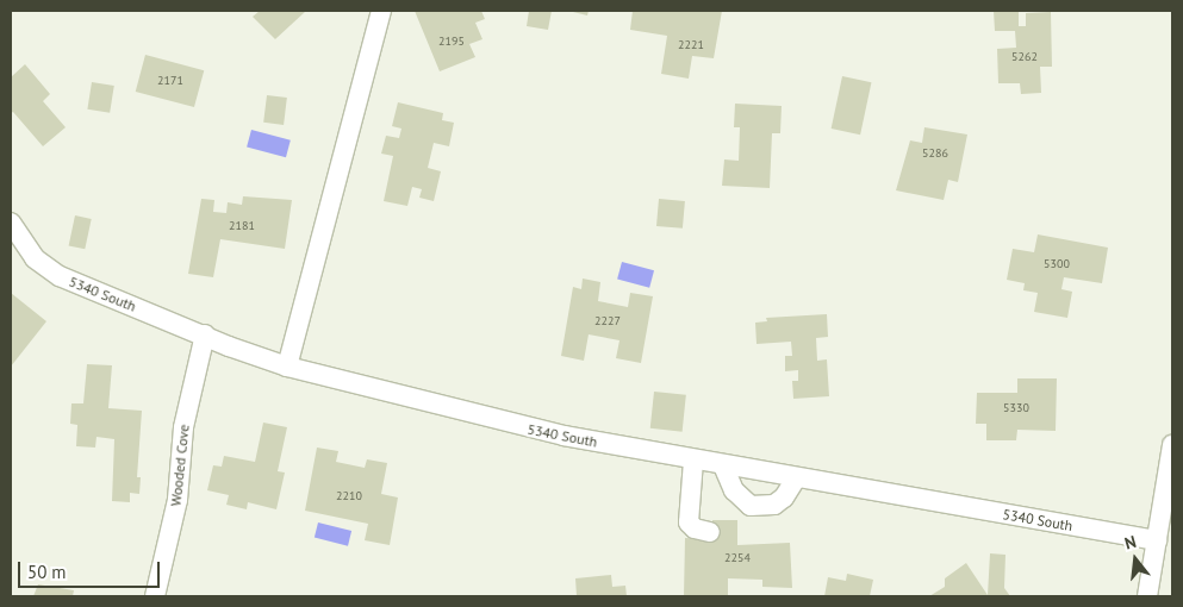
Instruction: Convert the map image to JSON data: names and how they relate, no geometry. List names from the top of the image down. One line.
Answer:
{"streets":{"street":["5340 South","Wooded Cove"]},"crossings":[["5340 South","Wooded Cove"]],"house_numbers":["2195","2221","5262","2171","5286","2181","5300","2227","5330","2210","2254"],"scale_bar":"50 m","north":"top"}
